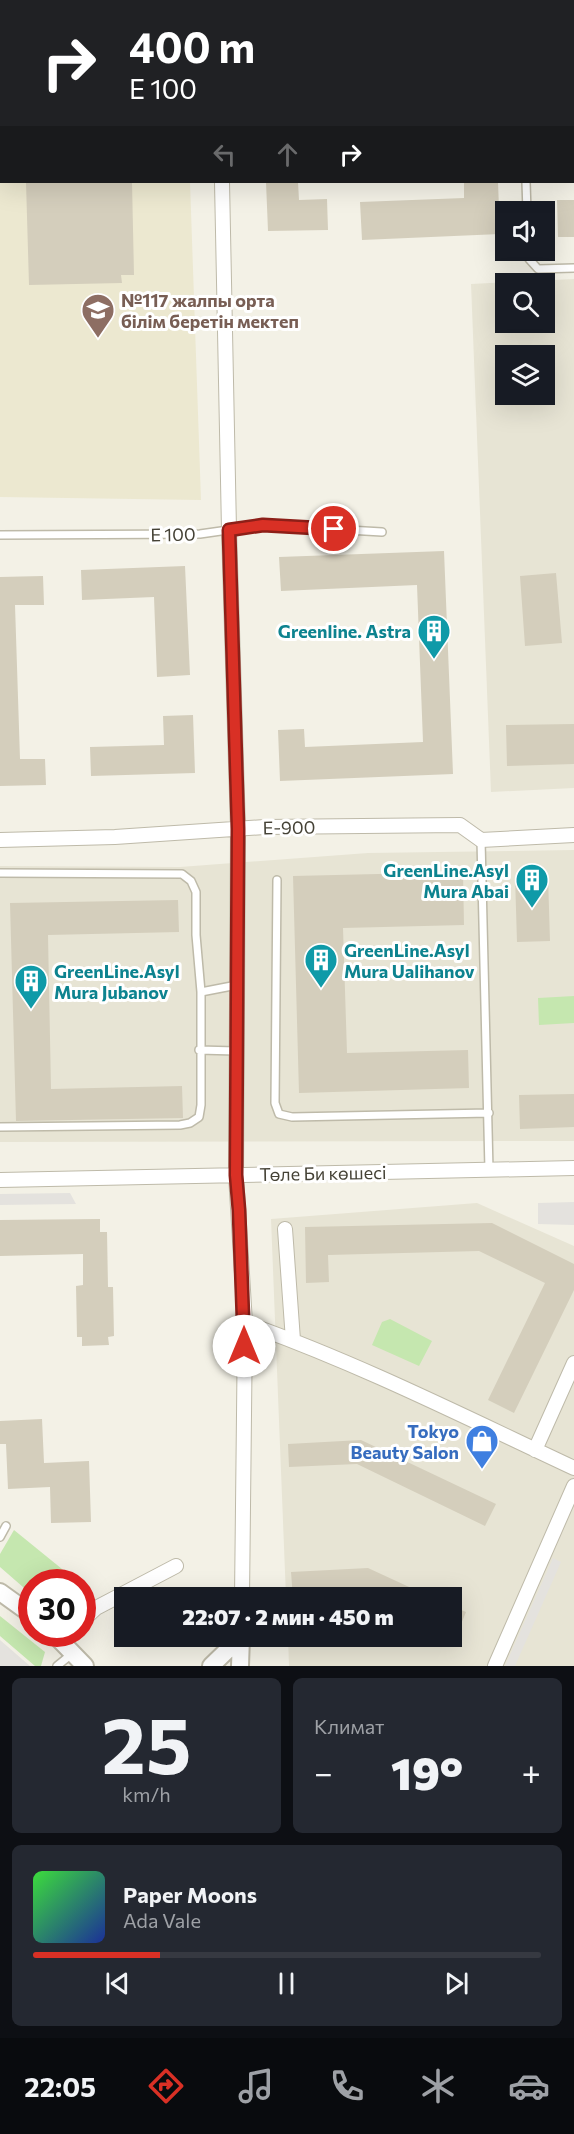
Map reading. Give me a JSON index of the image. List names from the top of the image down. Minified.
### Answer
{"streets":{"street":["E-900","Төле Би көшесі"],"lane":["E 100"]},"places":{"school or university":["№117 жалпы орта білім беретін мектеп"],"building":["Greenline. Astra","GreenLine.Asyl Mura Abai","GreenLine.Asyl Mura Ualihanov","GreenLine.Asyl Mura Jubanov"],"shop":["Tokyo Beauty Salon"]},"page":{"turn":["400 m","E 100"],"limit":"30","trip":"22:07 · 2 мин · 450 m","tile":[["25","km/h"],"Климат"],"heat":["−","19°","+"],"song":["Paper Moons","Ada Vale"],"tabs":"22:05"}}
